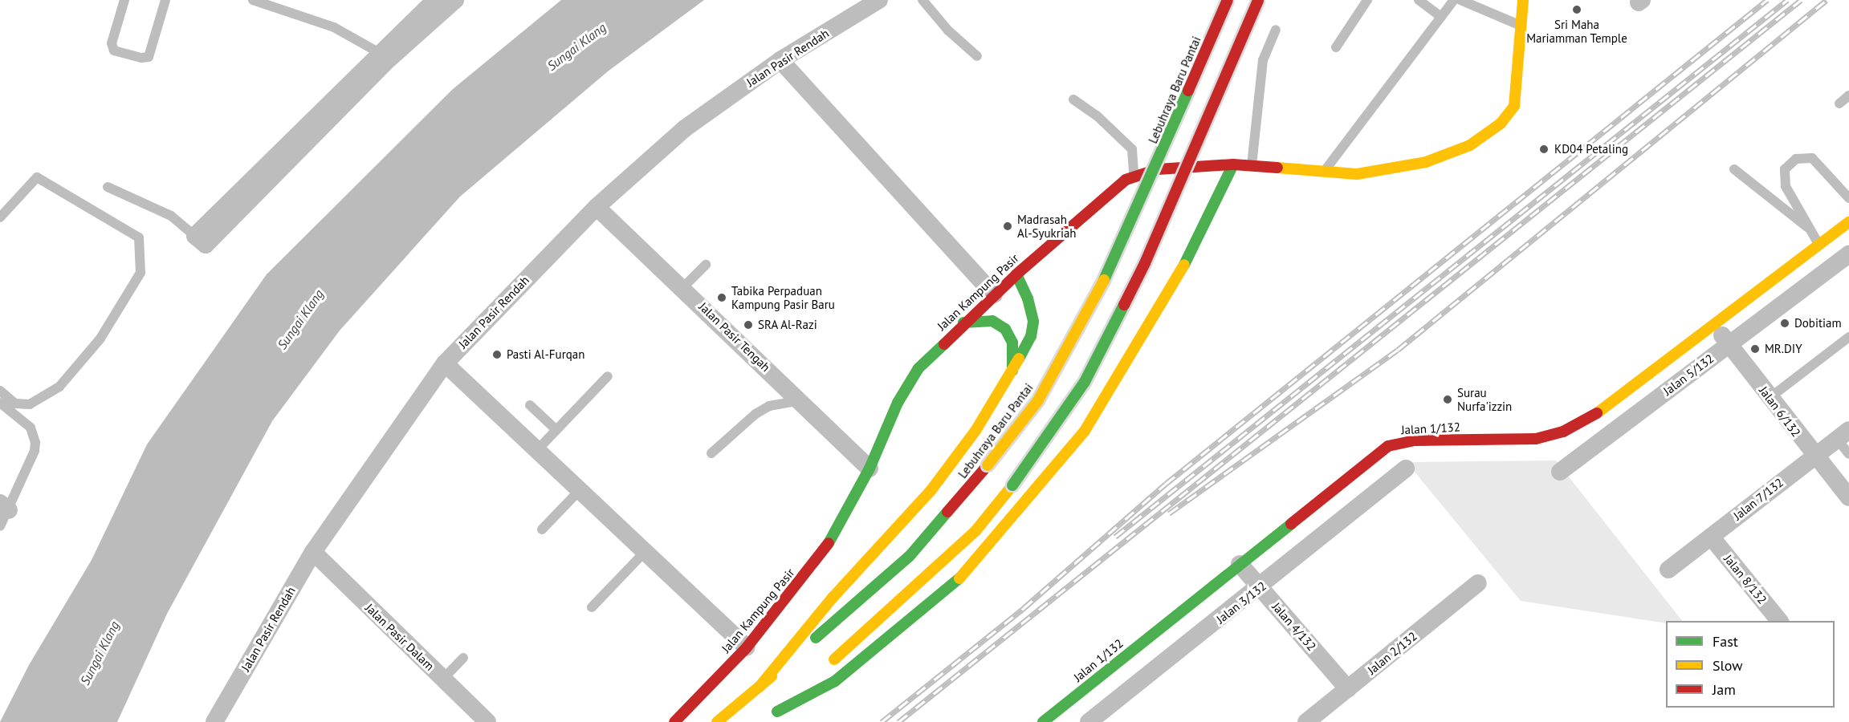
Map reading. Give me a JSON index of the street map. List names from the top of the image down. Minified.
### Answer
{"streets":{"main road":["Lebuhraya Baru Pantai","Jalan Kampung Pasir","Jalan 1/132"],"street":["Jalan Pasir Rendah","Jalan Pasir Tengah","Jalan 5/132","Jalan 6/132","Jalan 7/132","Jalan 8/132","Jalan 3/132","Jalan 4/132","Jalan Pasir Dalam","Jalan 2/132"]},"crossings":[["Jalan Pasir Rendah","Jalan Pasir Tengah"],["Jalan Pasir Rendah","Jalan Pasir Dalam"],["Jalan Kampung Pasir","Jalan Pasir Tengah"],["Jalan 5/132","Jalan 6/132"],["Jalan 6/132","Jalan 1/132"],["Jalan 6/132","Jalan 7/132"],["Jalan 1/132","Jalan 4/132"],["Jalan 7/132","Jalan 8/132"],["Jalan 3/132","Jalan 4/132"],["Jalan 4/132","Jalan 2/132"]],"water":["Sungai Klang"],"places":["Sri Maha Mariamman Temple","KD04 Petaling","Madrasah Al-Syukriah","Tabika Perpaduan Kampung Pasir Baru","Dobitiam","SRA Al-Razi","MR.DIY","Pasti Al-Furqan","Surau Nurfa'izzin"],"legend":["Fast","Slow","Jam"]}
